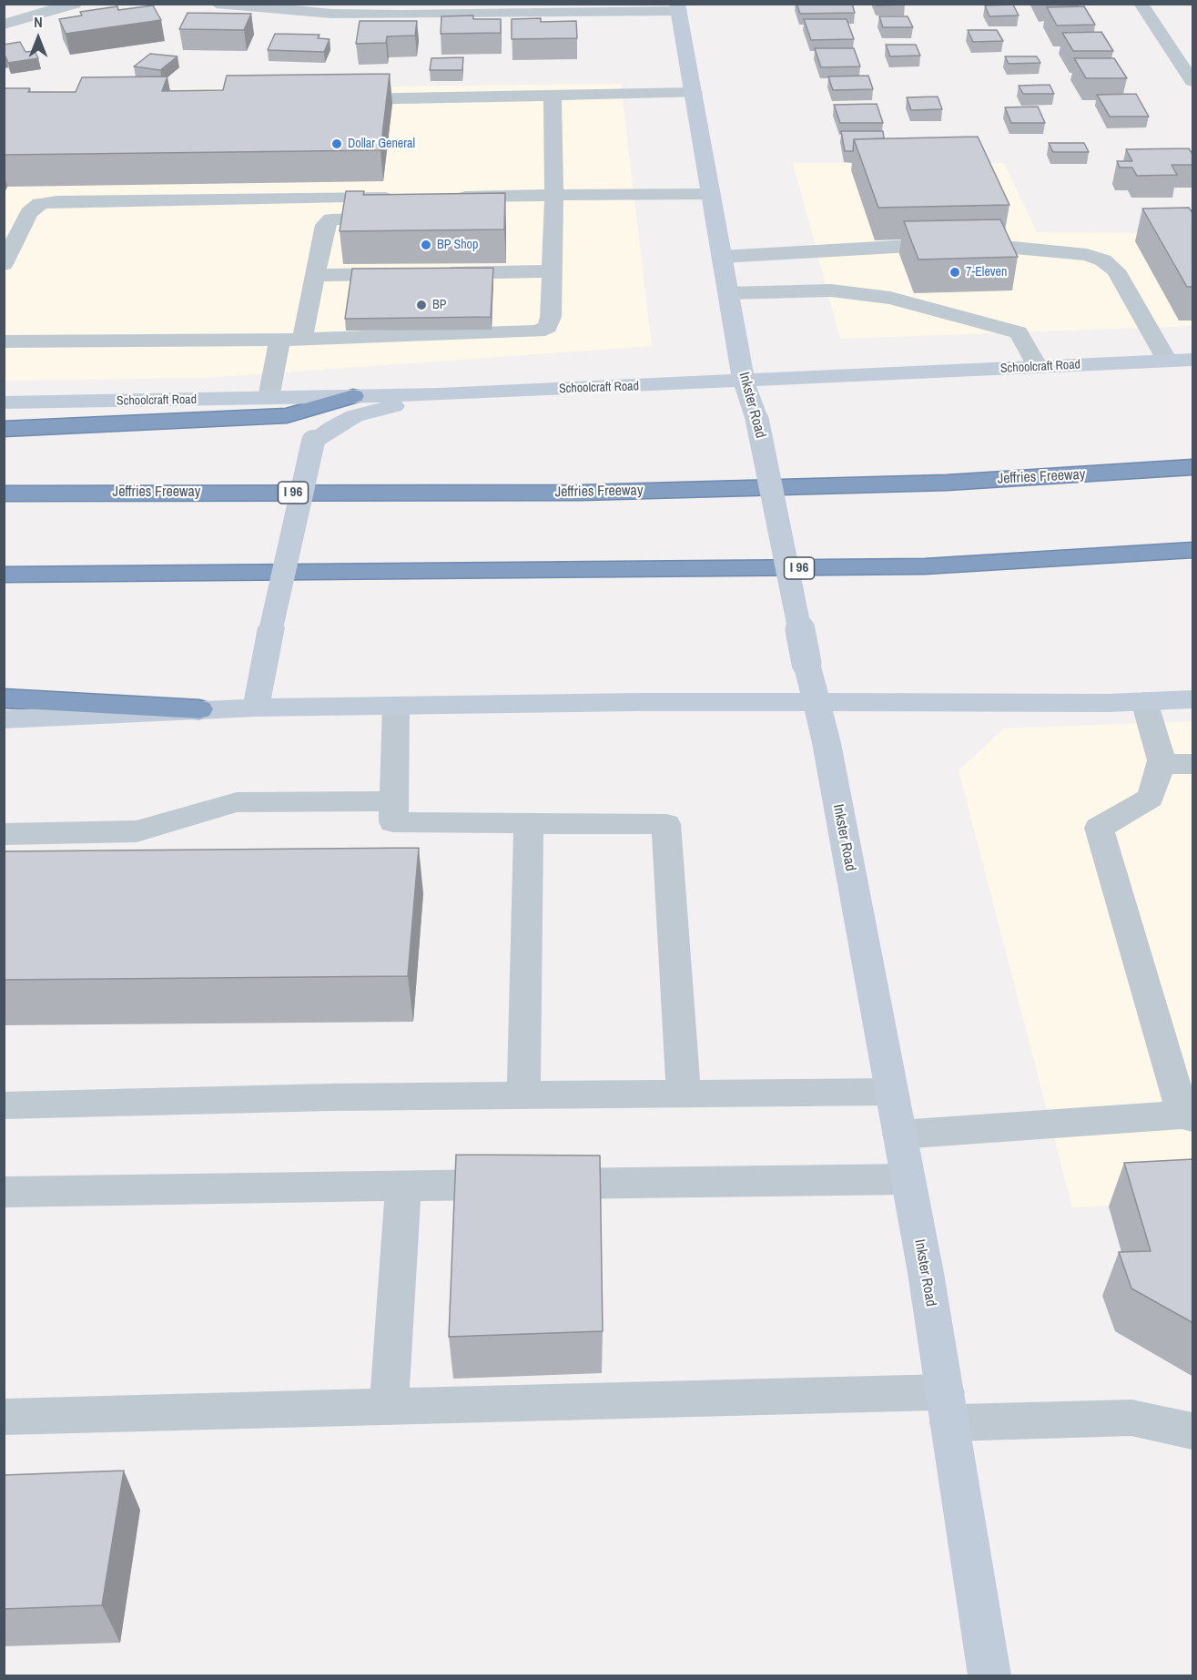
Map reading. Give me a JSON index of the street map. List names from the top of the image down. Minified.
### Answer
{"streets":{"highway":["Jeffries Freeway","I 96"],"main road":["Schoolcraft Road","Inkster Road"]},"crossings":[["Schoolcraft Road","Inkster Road"]],"places":["Dollar General","BP Shop","7-Eleven","BP"],"north":"top"}
